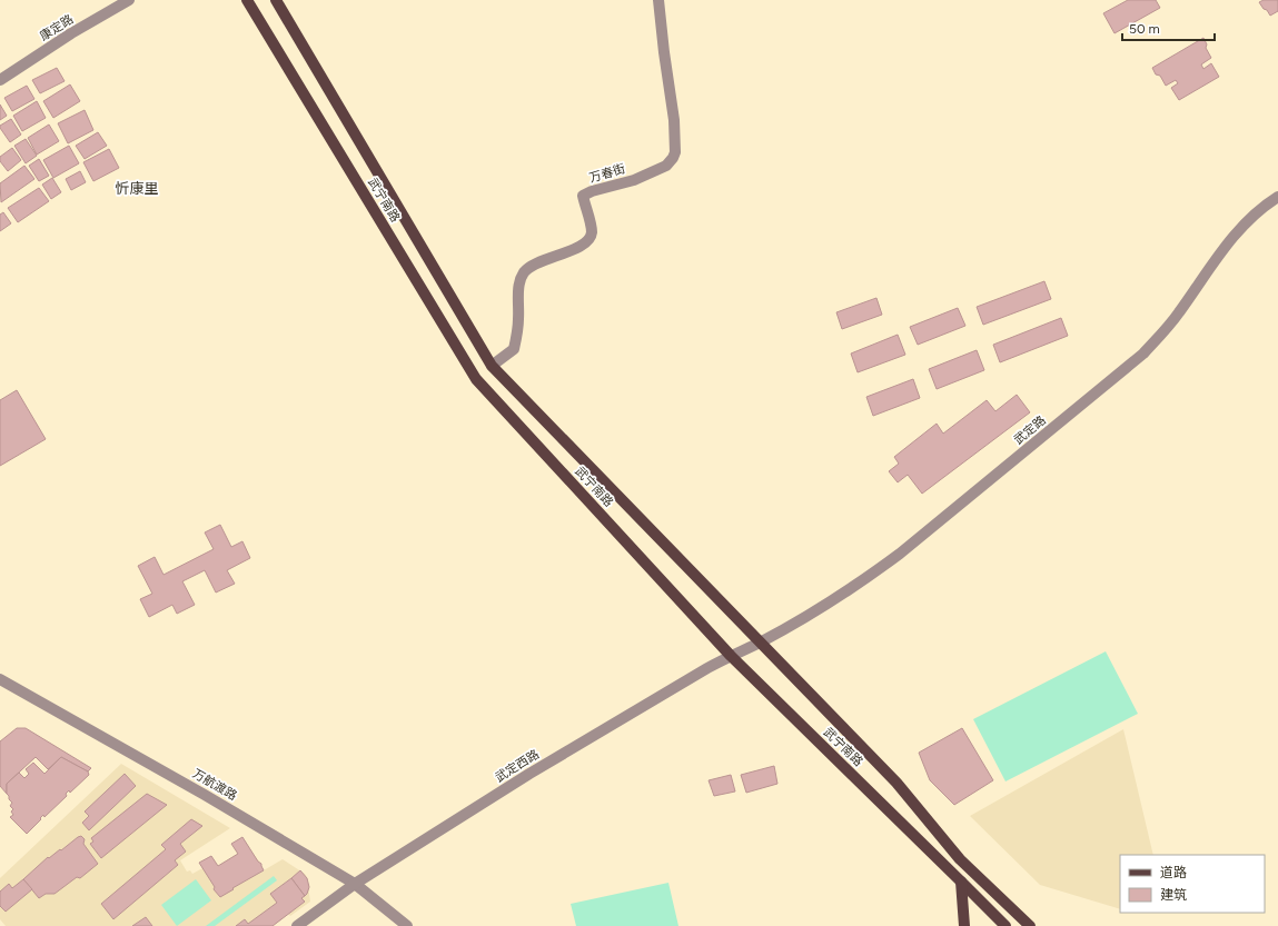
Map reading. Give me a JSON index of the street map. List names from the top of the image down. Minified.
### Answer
{"streets":{"main road":["武宁南路"],"street":["康定路","万春街","武定路","武定西路","万航渡路"]},"crossings":[["万春街","武宁南路"],["武宁南路","武定路"],["武宁南路","武定西路"],["武定路","武定西路"],["武定西路","万航渡路"]],"districts":["忻康里"],"legend":["道路","建筑"],"scale_bar":"50 m"}
